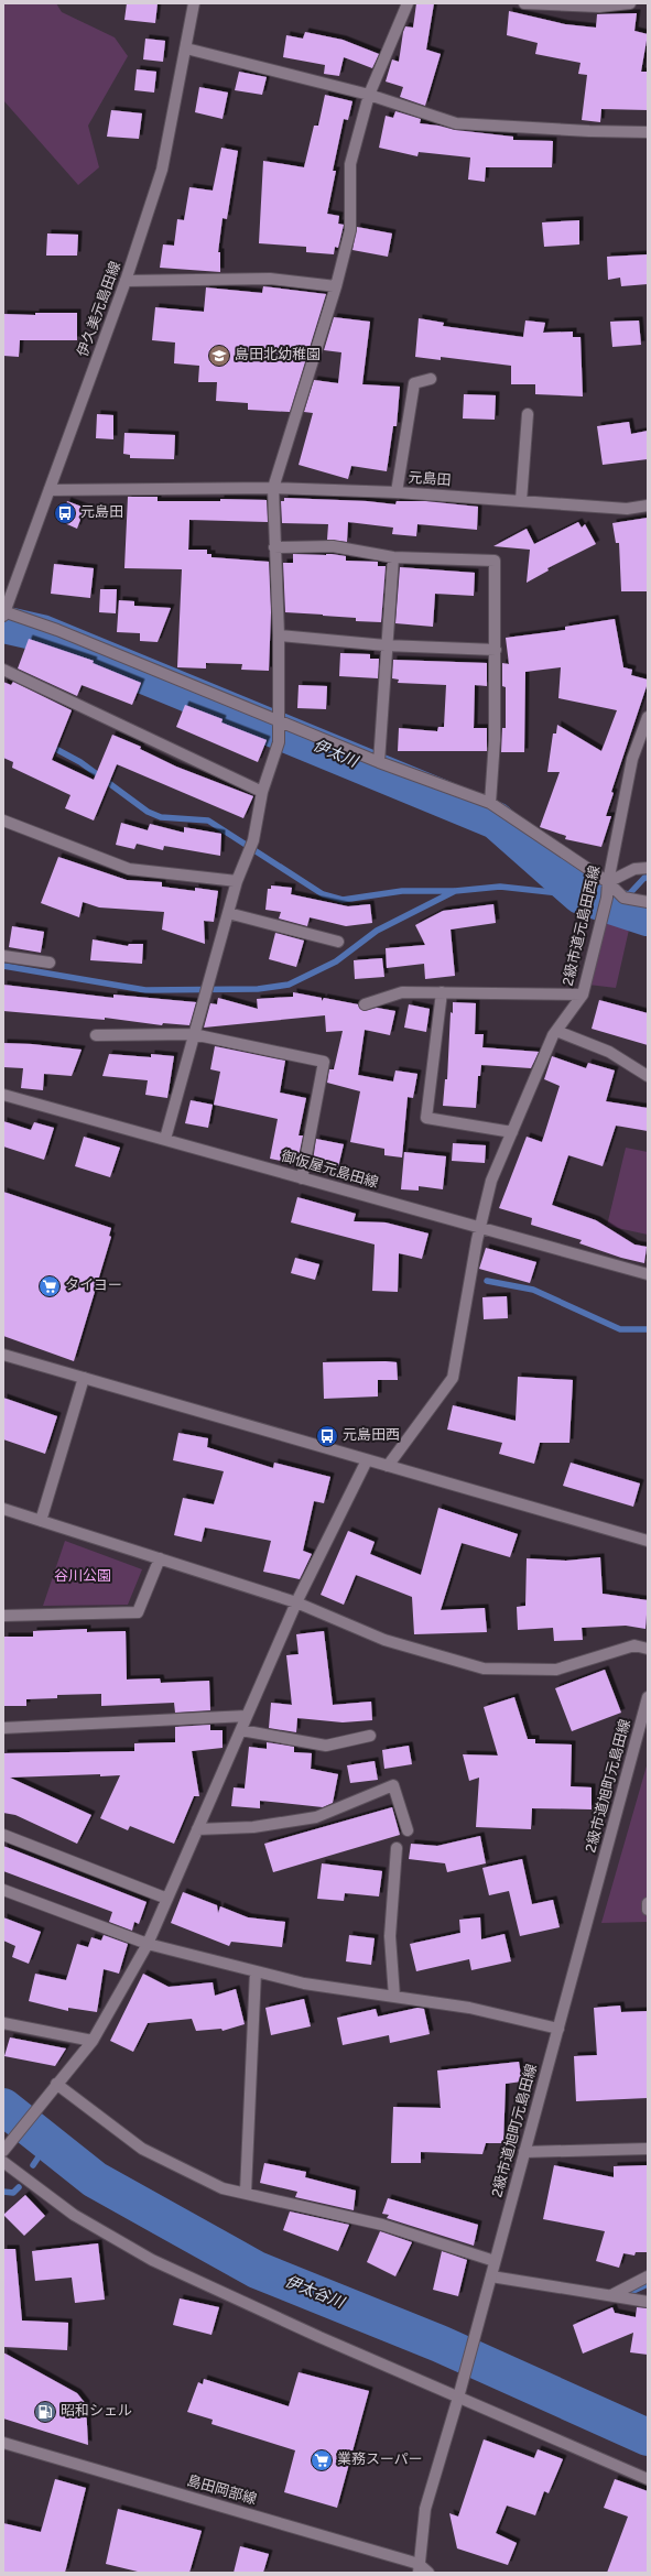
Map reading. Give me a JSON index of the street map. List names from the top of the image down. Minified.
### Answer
{"streets":{"street":["伊久美元島田線","元島田","2級市道元島田西線","御仮屋元島田線","2級市道旭町元島田線","島田岡部線"]},"crossings":[["伊久美元島田線","元島田"],["2級市道元島田西線","御仮屋元島田線"],["2級市道旭町元島田線","島田岡部線"]],"water":["伊太川","伊太谷川"],"parks":["谷川公園"],"places":{"school or university":["島田北幼稚園"],"bus stop":["元島田","元島田西"],"supermarket":["タイヨー","業務スーパー"],"fuel station":["昭和シェル"]}}
